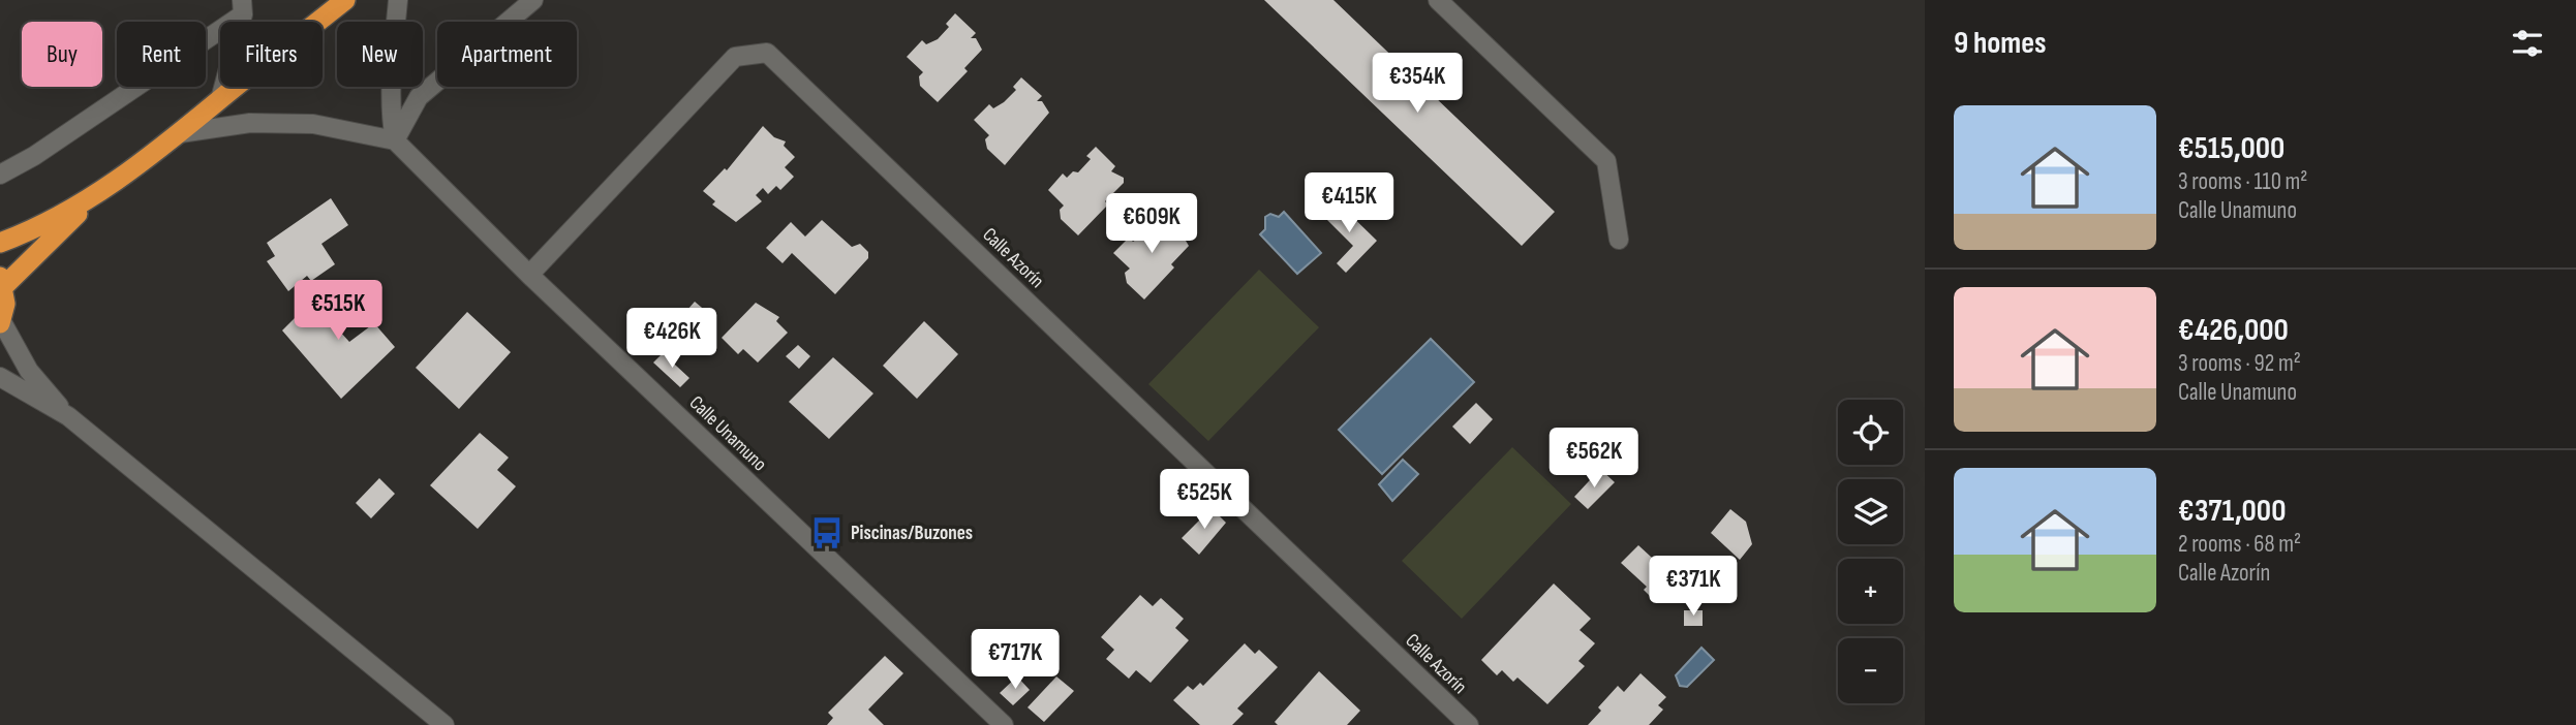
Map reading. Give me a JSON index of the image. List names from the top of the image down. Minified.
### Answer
{"streets":{"street":["Calle Azorín","Calle Unamuno"]},"crossings":[["Calle Azorín","Calle Unamuno"]],"places":{"bus stop":["Piscinas/Buzones"]},"page":{"heading":"9 homes","chip":["Buy","Rent","Filters","New","Apartment"],"price":["€354K","€415K","€609K","€515K","€426K","€562K","€525K","€371K","€717K"],"list":[{"name":"€515,000","note":"3 rooms · 110 m² · Calle Unamuno"},{"name":"€426,000","note":"3 rooms · 92 m² · Calle Unamuno"},{"name":"€371,000","note":"2 rooms · 68 m² · Calle Azorín"}],"map_buttons":["+","−"]}}
